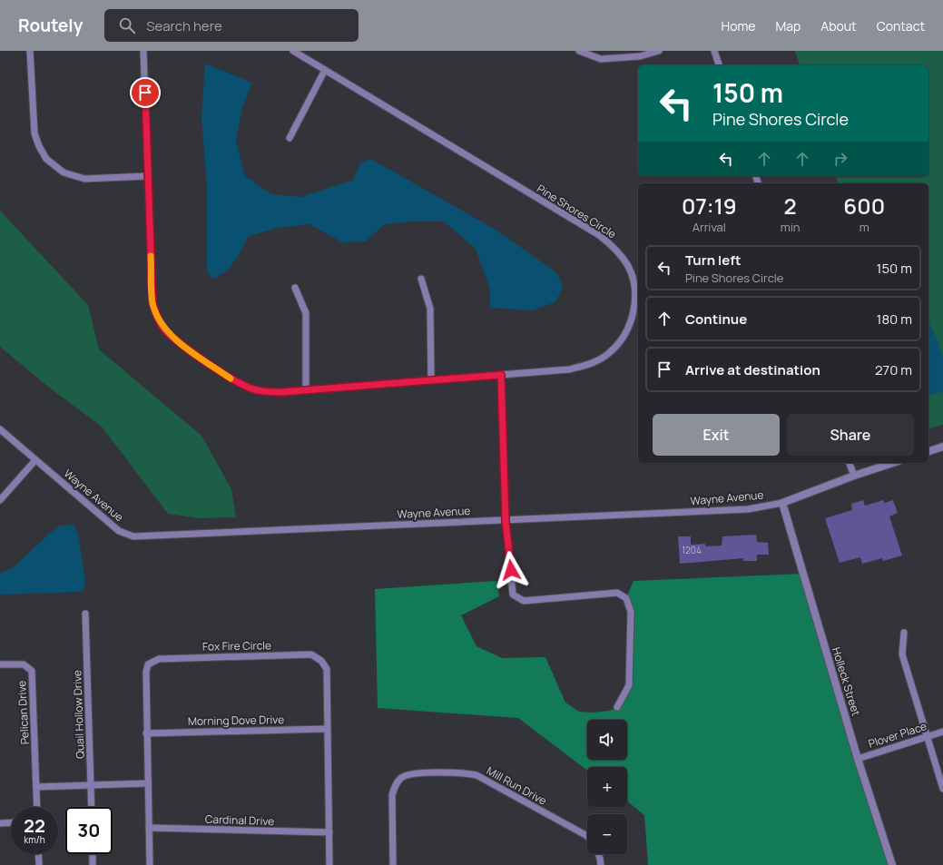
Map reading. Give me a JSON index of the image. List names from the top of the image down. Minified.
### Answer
{"streets":{"street":["Pine Shores Circle","Wayne Avenue","Fox Fire Circle","Holleck Street","Pelican Drive","Quail Hollow Drive","Morning Dove Drive","Plover Place","Mill Run Drive","Cardinal Drive"]},"crossings":[["Wayne Avenue","Holleck Street"],["Fox Fire Circle","Morning Dove Drive"],["Fox Fire Circle","Cardinal Drive"],["Holleck Street","Plover Place"]],"house_numbers":["1204"],"page":{"header":"Routely","search":"Search here","nav":["Home","Map","About","Contact"],"turn":["150 m","Pine Shores Circle"],"eta":["07:19","Arrival","2","min","600","m"],"list":[{"name":"Turn left","note":"Pine Shores Circle","value":"150 m"},{"name":"Continue","value":"180 m"},{"name":"Arrive at destination","value":"270 m"}],"buttons":["Exit","Share"],"map_buttons":["+","−"],"speed":"22 km/h","limit":"30"}}
